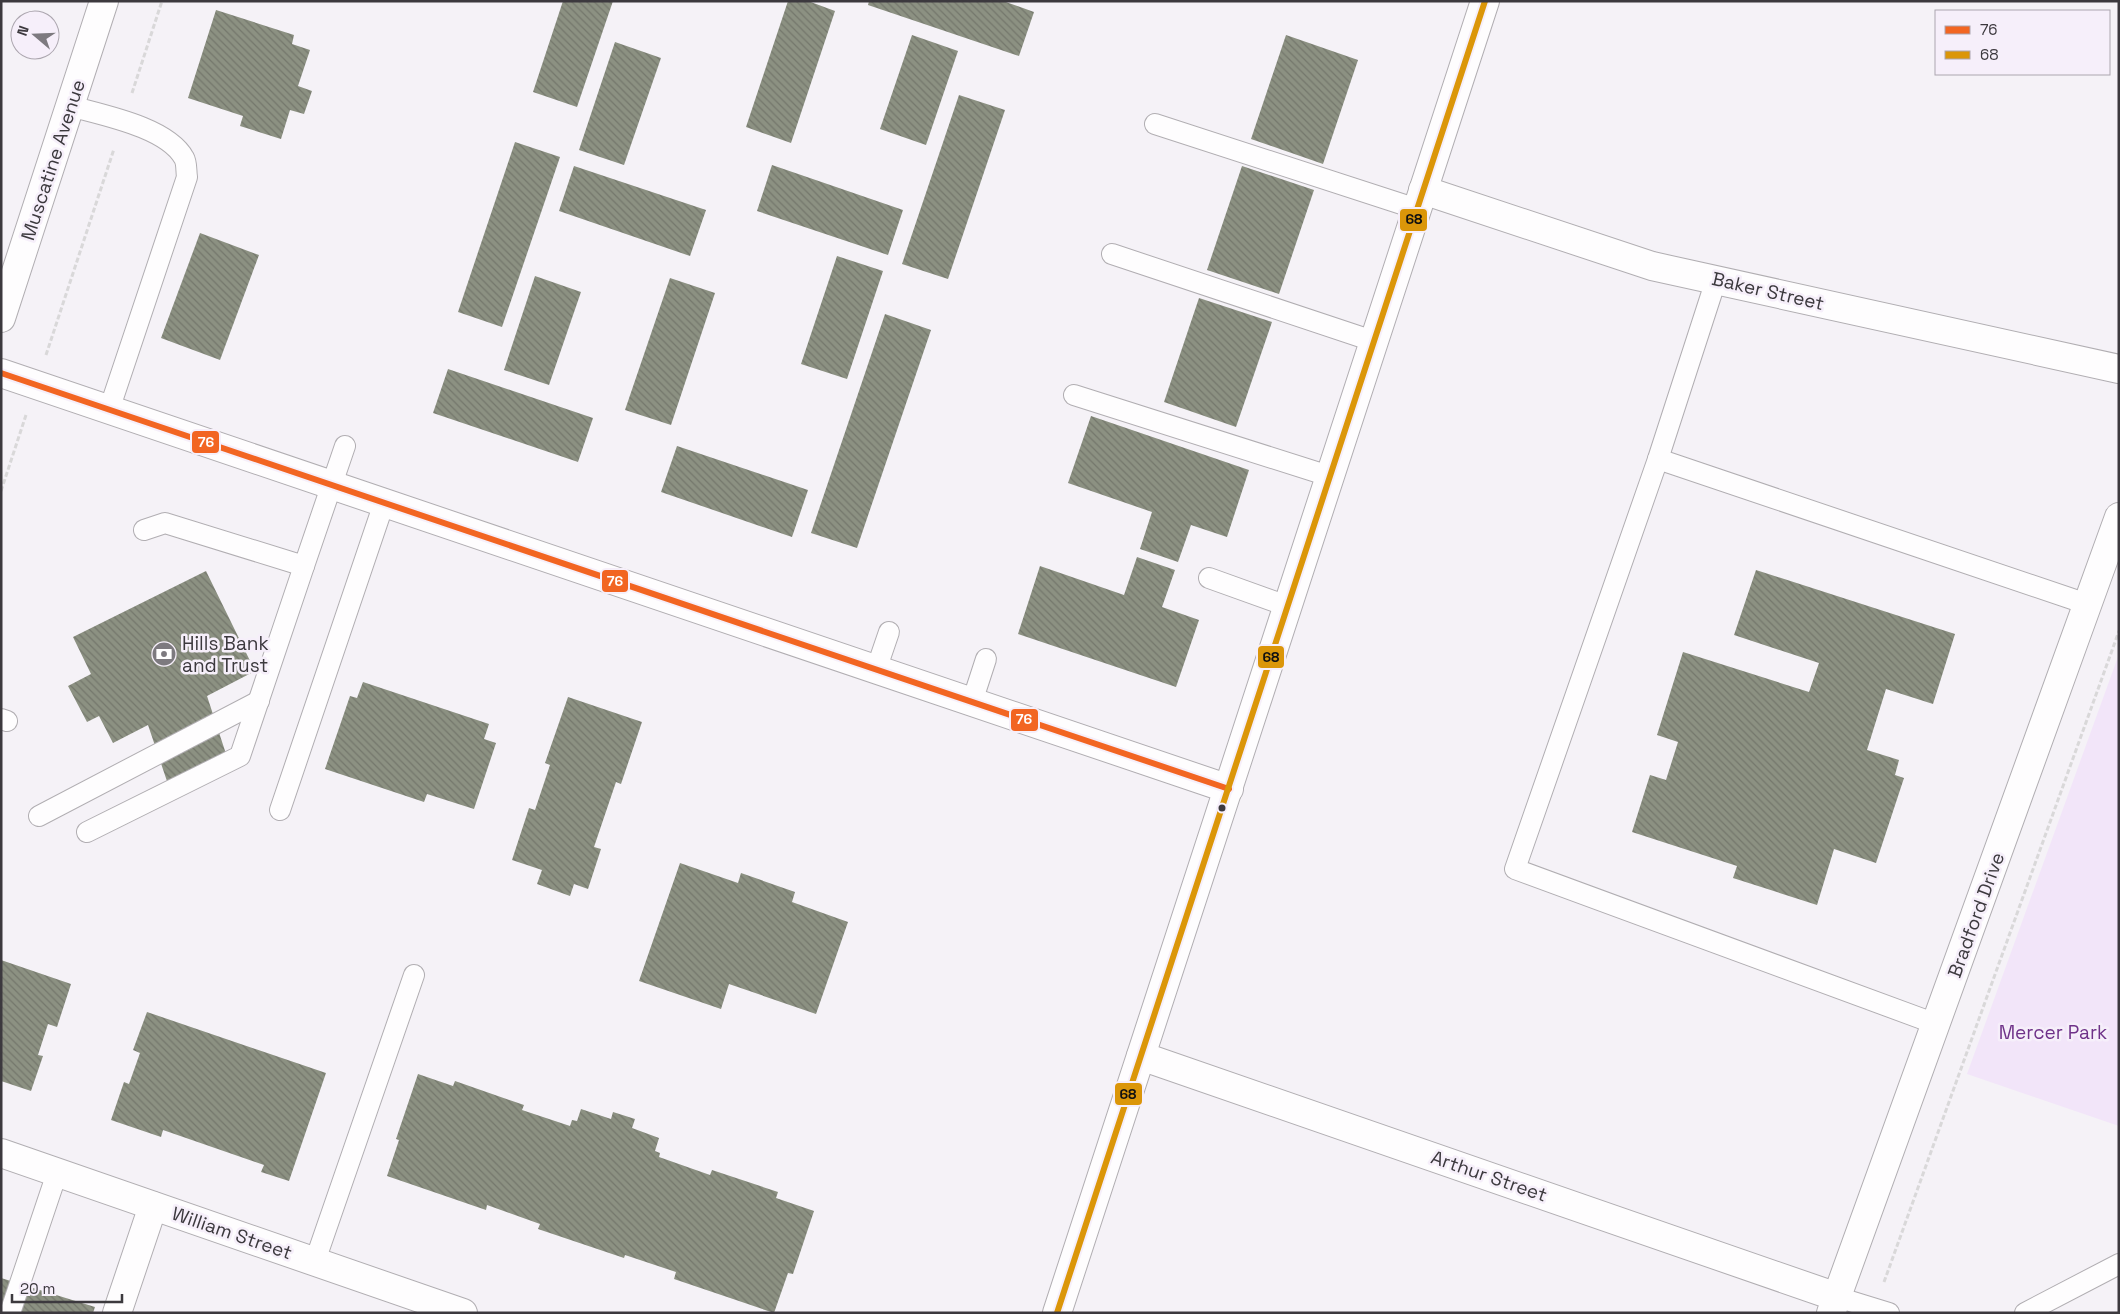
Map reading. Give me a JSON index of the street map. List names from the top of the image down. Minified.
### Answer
{"streets":{"street":["Muscatine Avenue","Baker Street","Bradford Drive","Arthur Street","William Street"]},"crossings":[["Bradford Drive","Arthur Street"]],"parks":["Mercer Park"],"places":{"bank":["Hills Bank and Trust"]},"lines":["transit line 68","transit line 76"],"legend":["76","68"],"scale_bar":"20 m","north":"left"}
